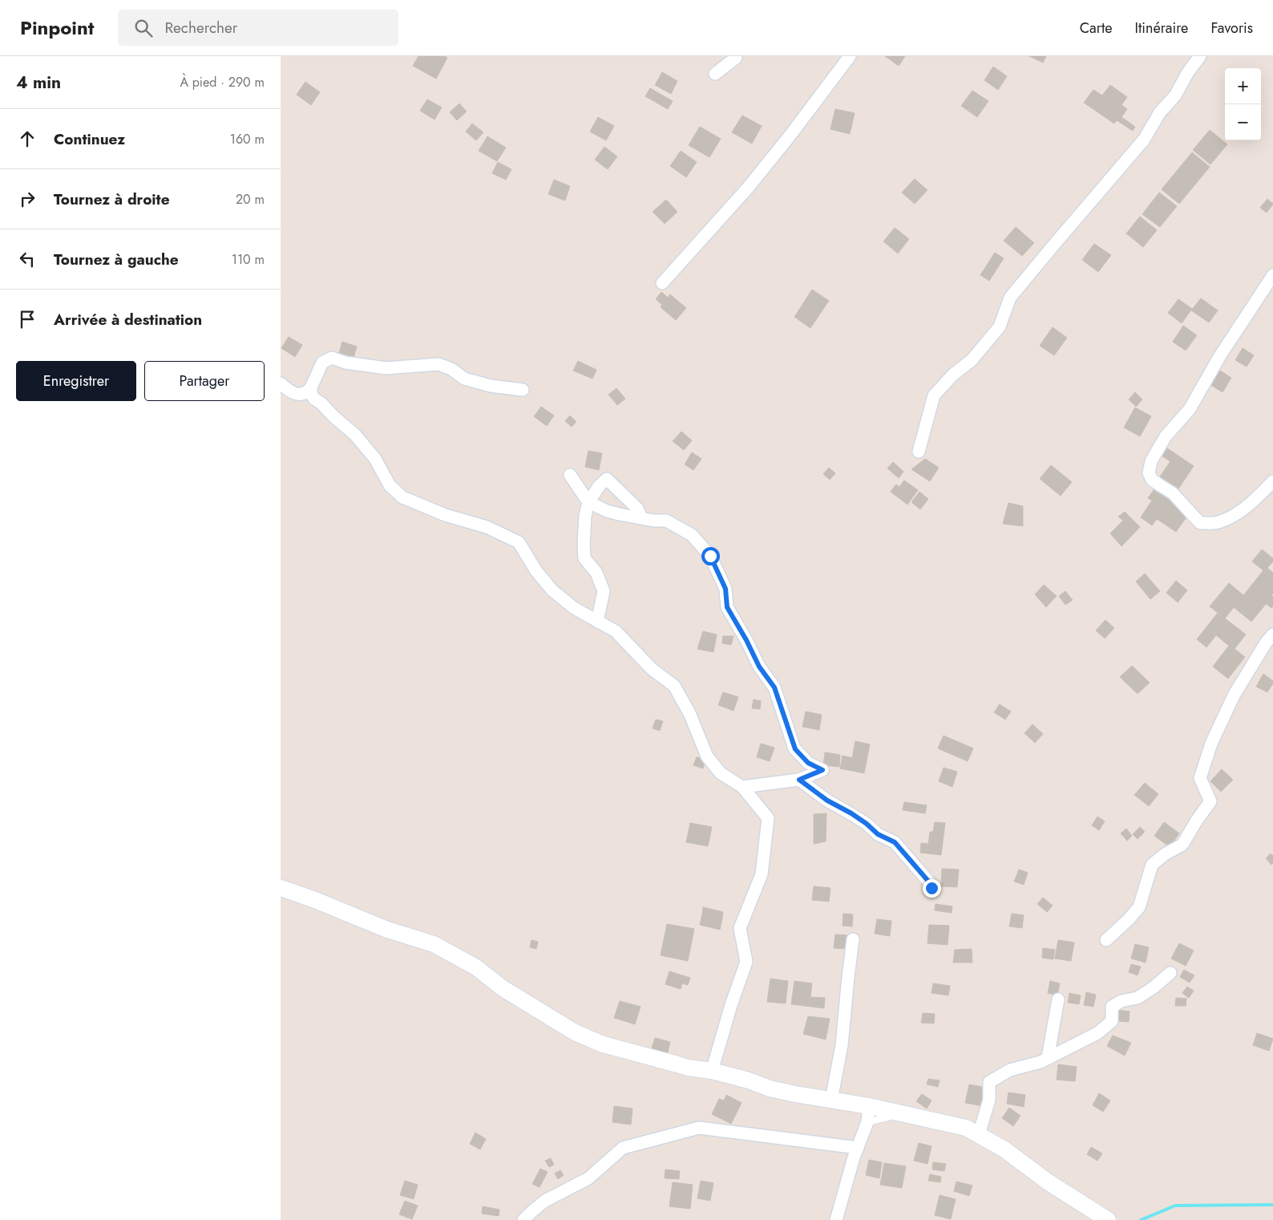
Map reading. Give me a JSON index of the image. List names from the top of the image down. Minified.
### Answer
{"page":{"header":"Pinpoint","search":"Rechercher","nav":["Carte","Itinéraire","Favoris"],"heading":["4 min","À pied · 290 m"],"map_buttons":["+","−"],"list":[["Continuez","160 m"],["Tournez à droite","20 m"],["Tournez à gauche","110 m"],"Arrivée à destination"],"buttons":["Enregistrer","Partager"]}}
